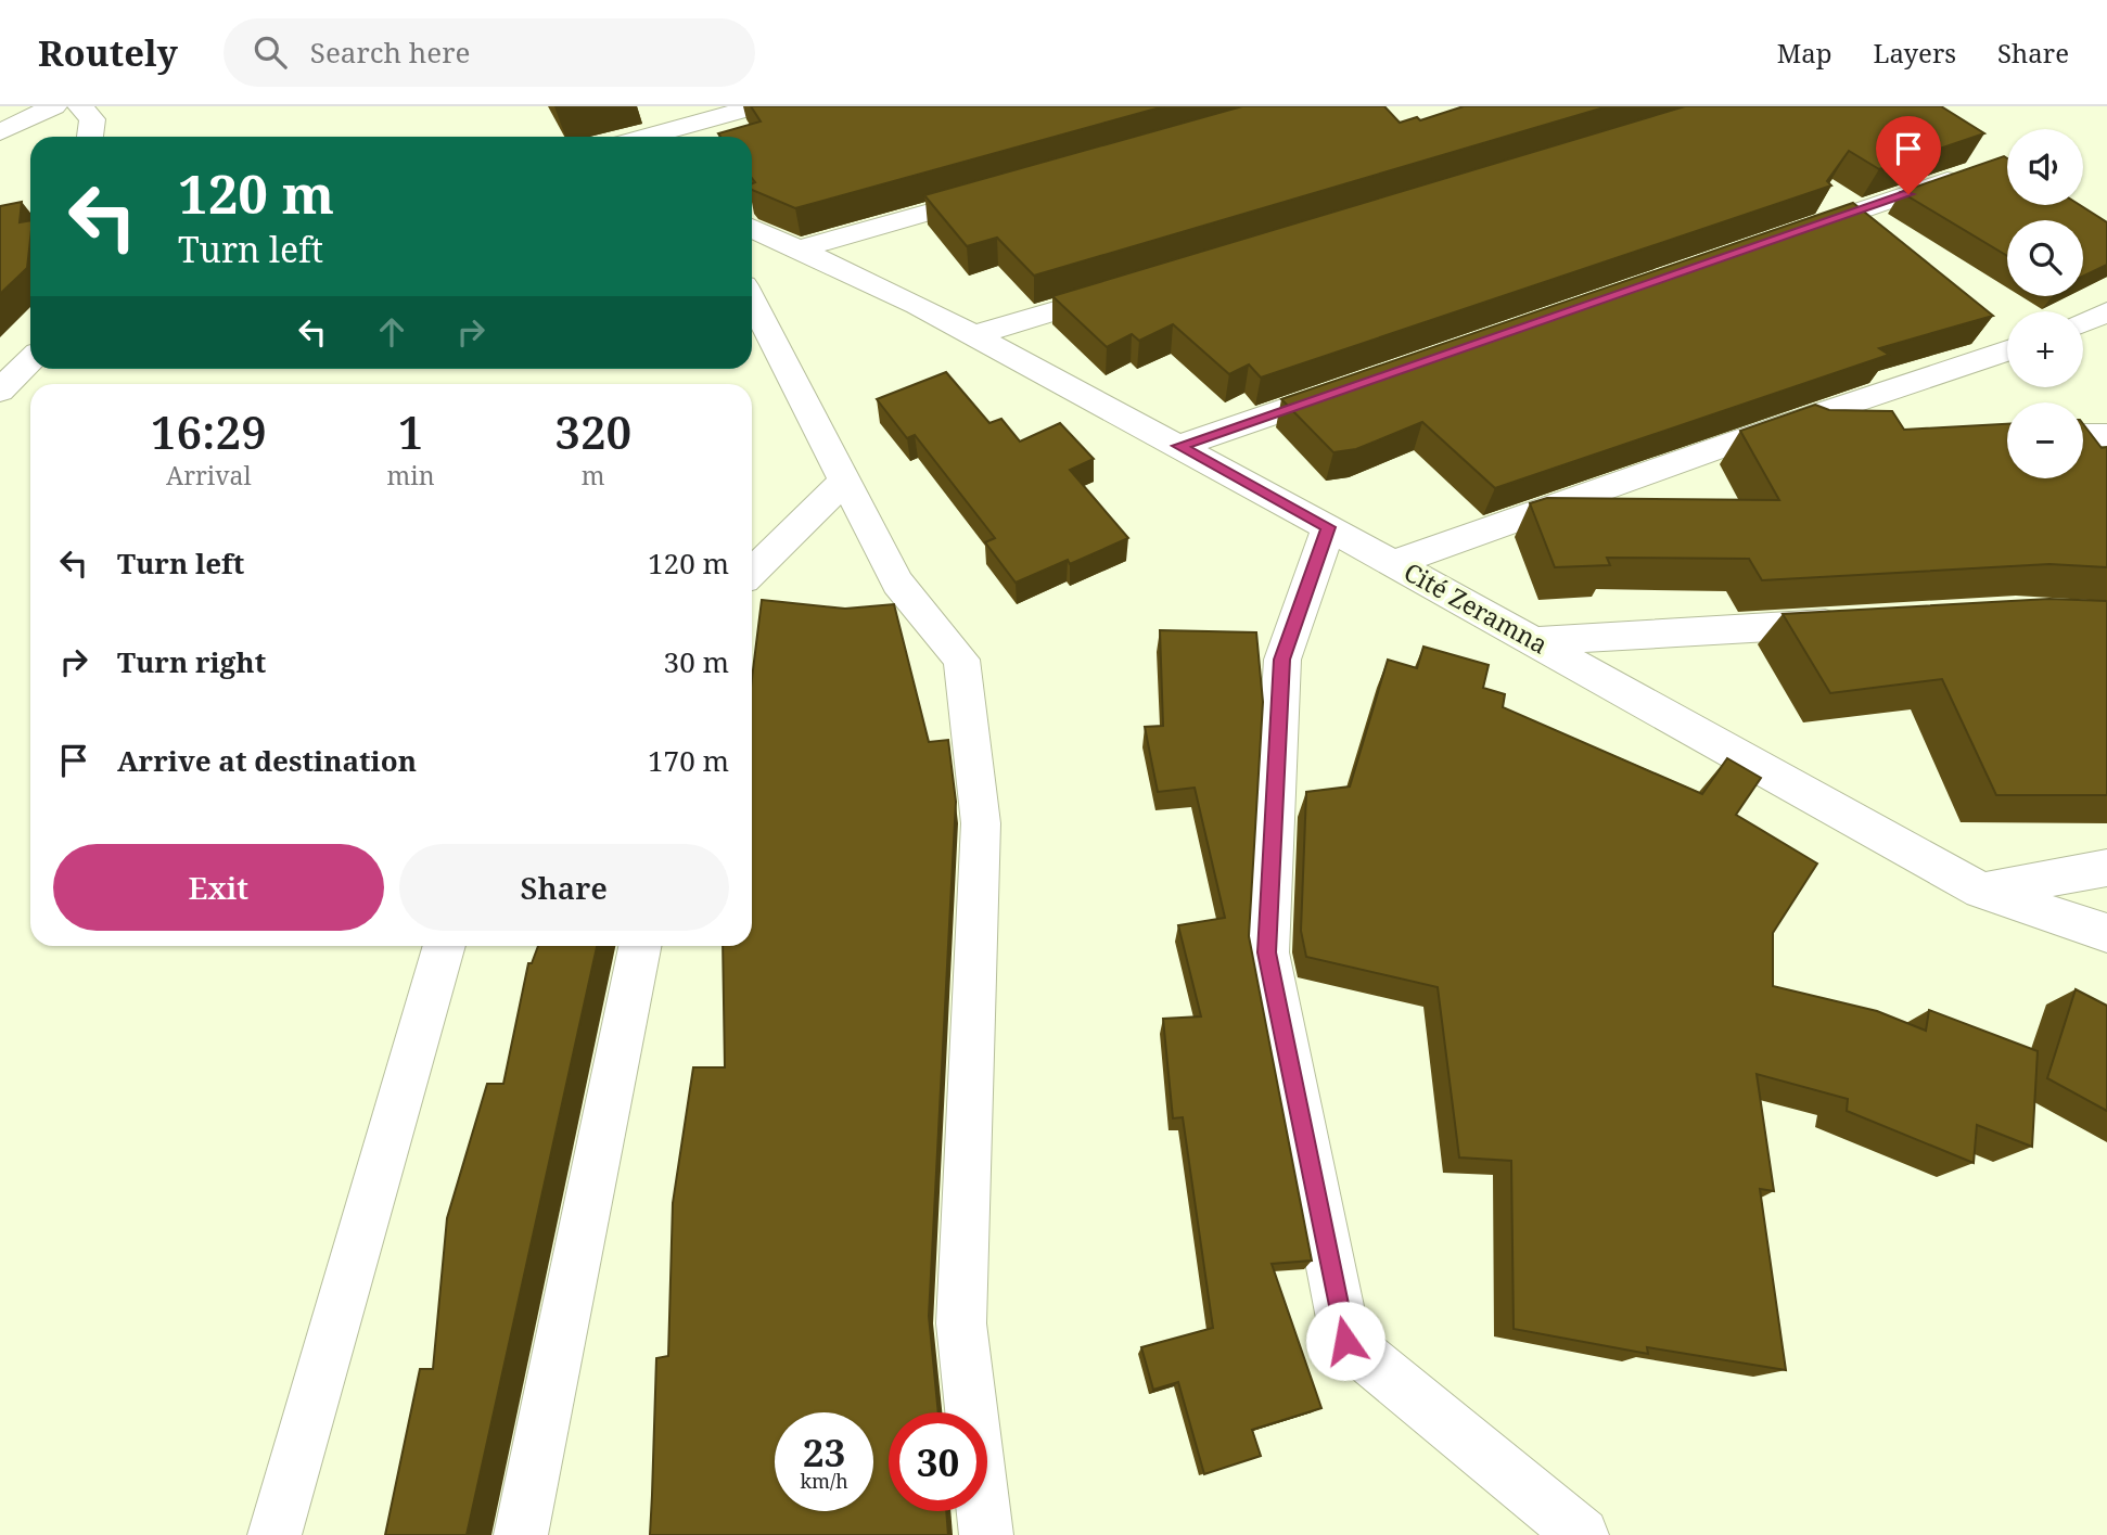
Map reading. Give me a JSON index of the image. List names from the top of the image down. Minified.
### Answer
{"streets":{"street":["Cité Zeramna"]},"page":{"header":"Routely","search":"Search here","nav":["Map","Layers","Share"],"map_buttons":["+","−"],"turn":["120 m","Turn left"],"eta":["16:29","Arrival","1","min","320","m"],"list":[{"name":"Turn left","value":"120 m"},{"name":"Turn right","value":"30 m"},{"name":"Arrive at destination","value":"170 m"}],"buttons":["Exit","Share"],"speed":"23 km/h","limit":"30"}}
